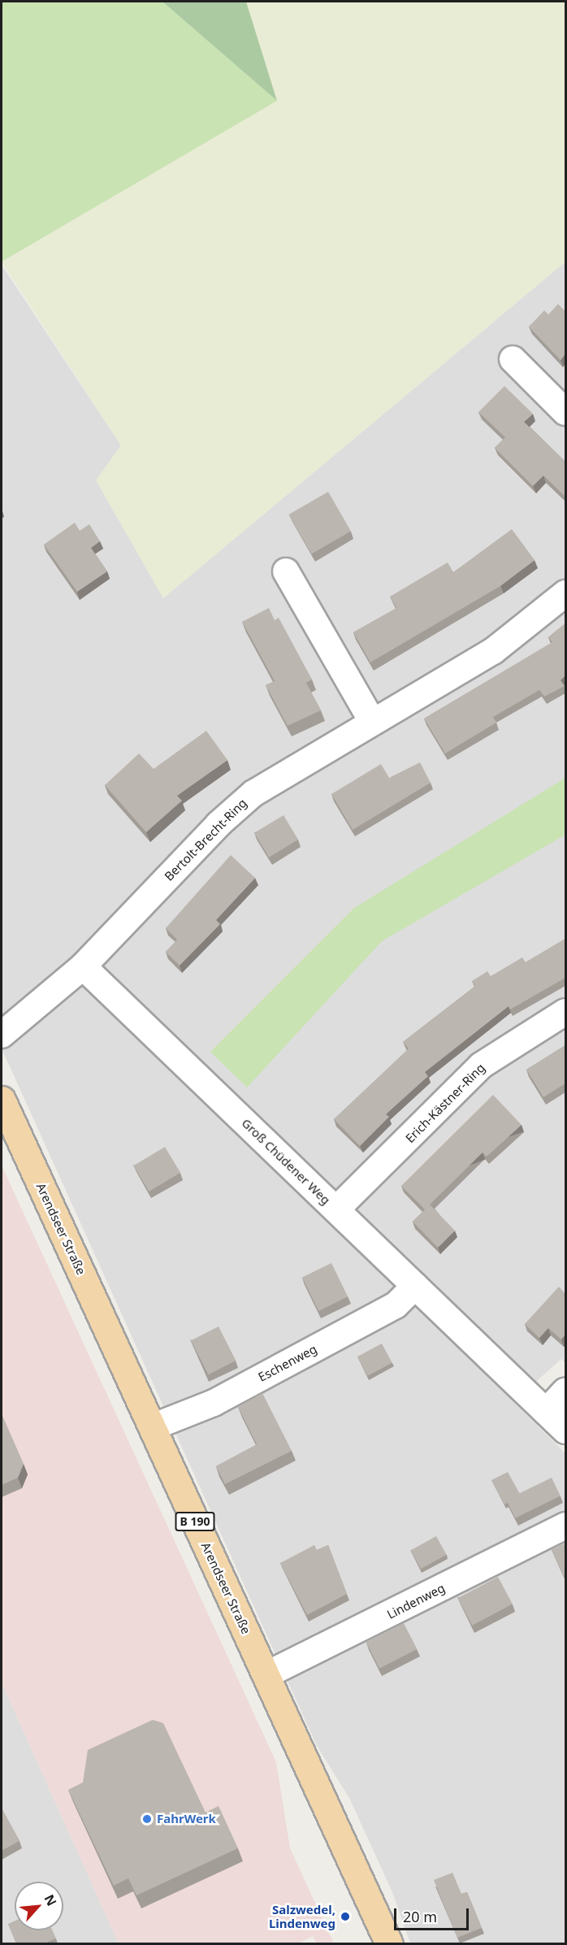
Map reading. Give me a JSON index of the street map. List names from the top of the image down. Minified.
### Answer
{"streets":{"main road":["Arendseer Straße","B 190"],"street":["Bertolt-Brecht-Ring","Erich-Kästner-Ring","Groß Chüdener Weg","Eschenweg","Lindenweg"]},"crossings":[["Bertolt-Brecht-Ring","Groß Chüdener Weg"],["Erich-Kästner-Ring","Groß Chüdener Weg"],["Groß Chüdener Weg","Eschenweg"],["Arendseer Straße","Eschenweg"],["Arendseer Straße","Lindenweg"]],"places":["FahrWerk","Salzwedel, Lindenweg"],"scale_bar":"20 m","north":"top right"}
